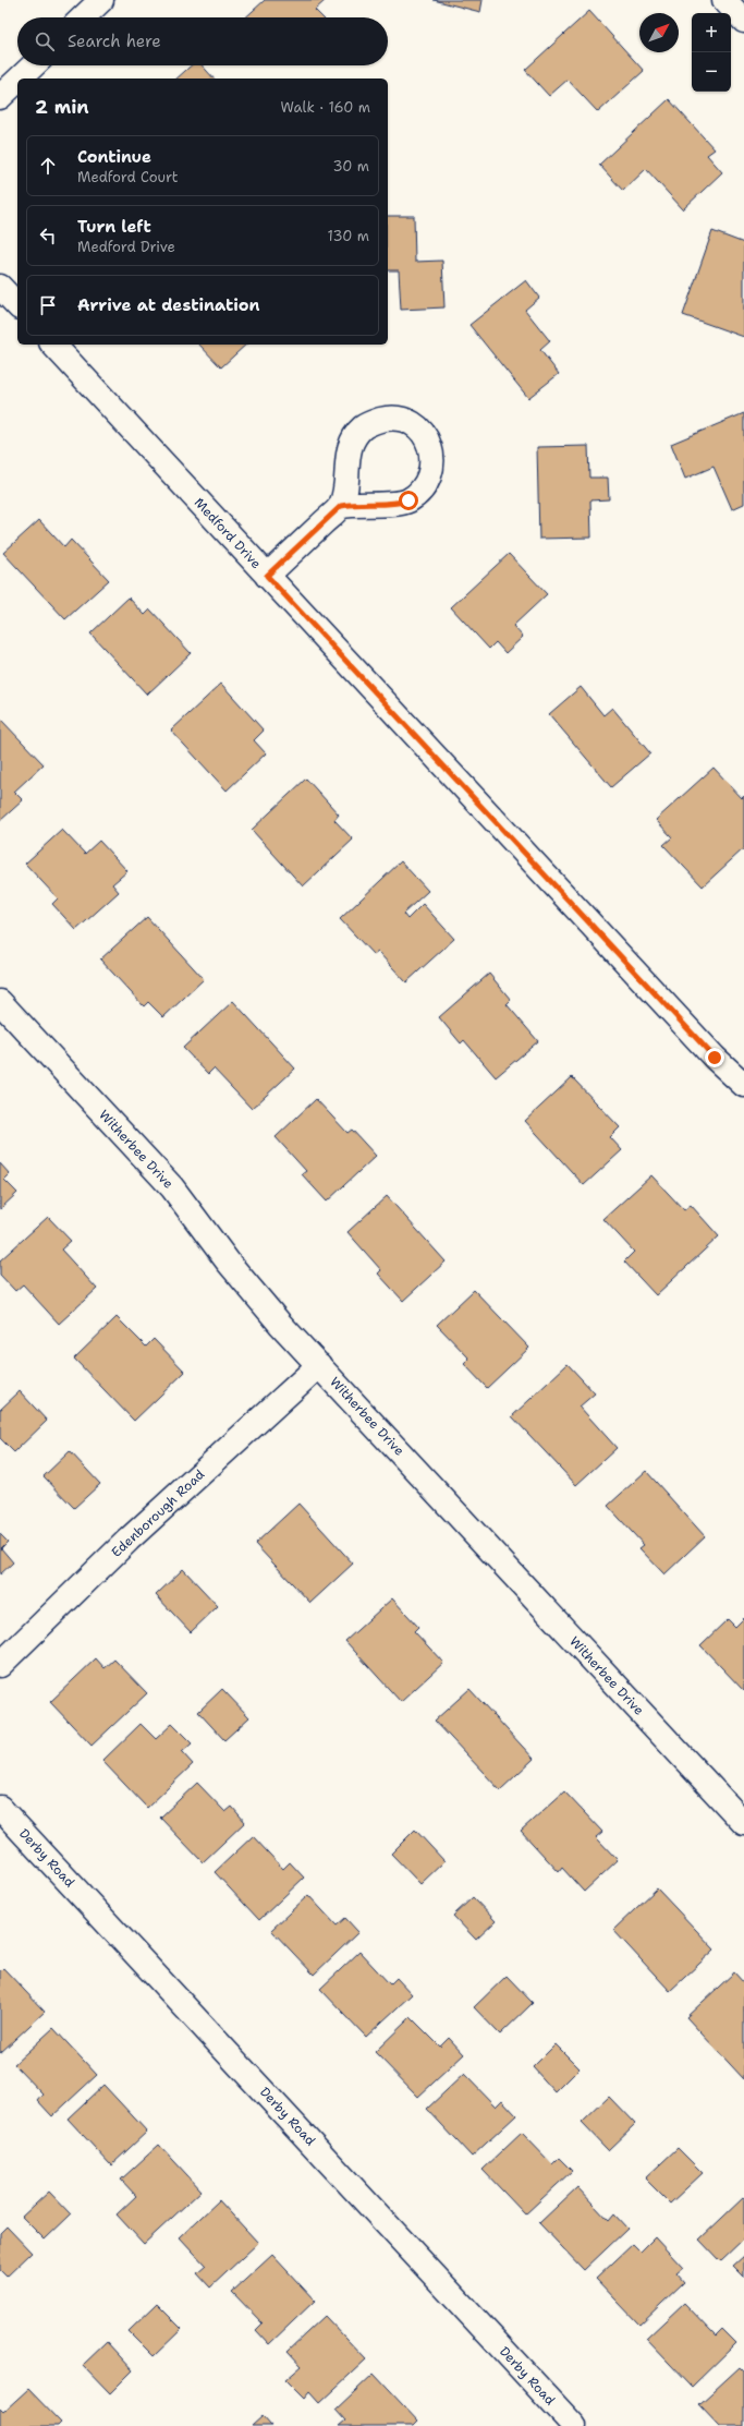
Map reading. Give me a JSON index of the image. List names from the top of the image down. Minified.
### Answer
{"streets":{"street":["Medford Drive","Witherbee Drive","Edenborough Road","Derby Road"]},"crossings":[["Witherbee Drive","Edenborough Road"]],"north":"top right","page":{"map_buttons":["+","−"],"search":"Search here","heading":["2 min","Walk · 160 m"],"list":[["Continue","Medford Court","30 m"],["Turn left","Medford Drive","130 m"],"Arrive at destination"]}}
